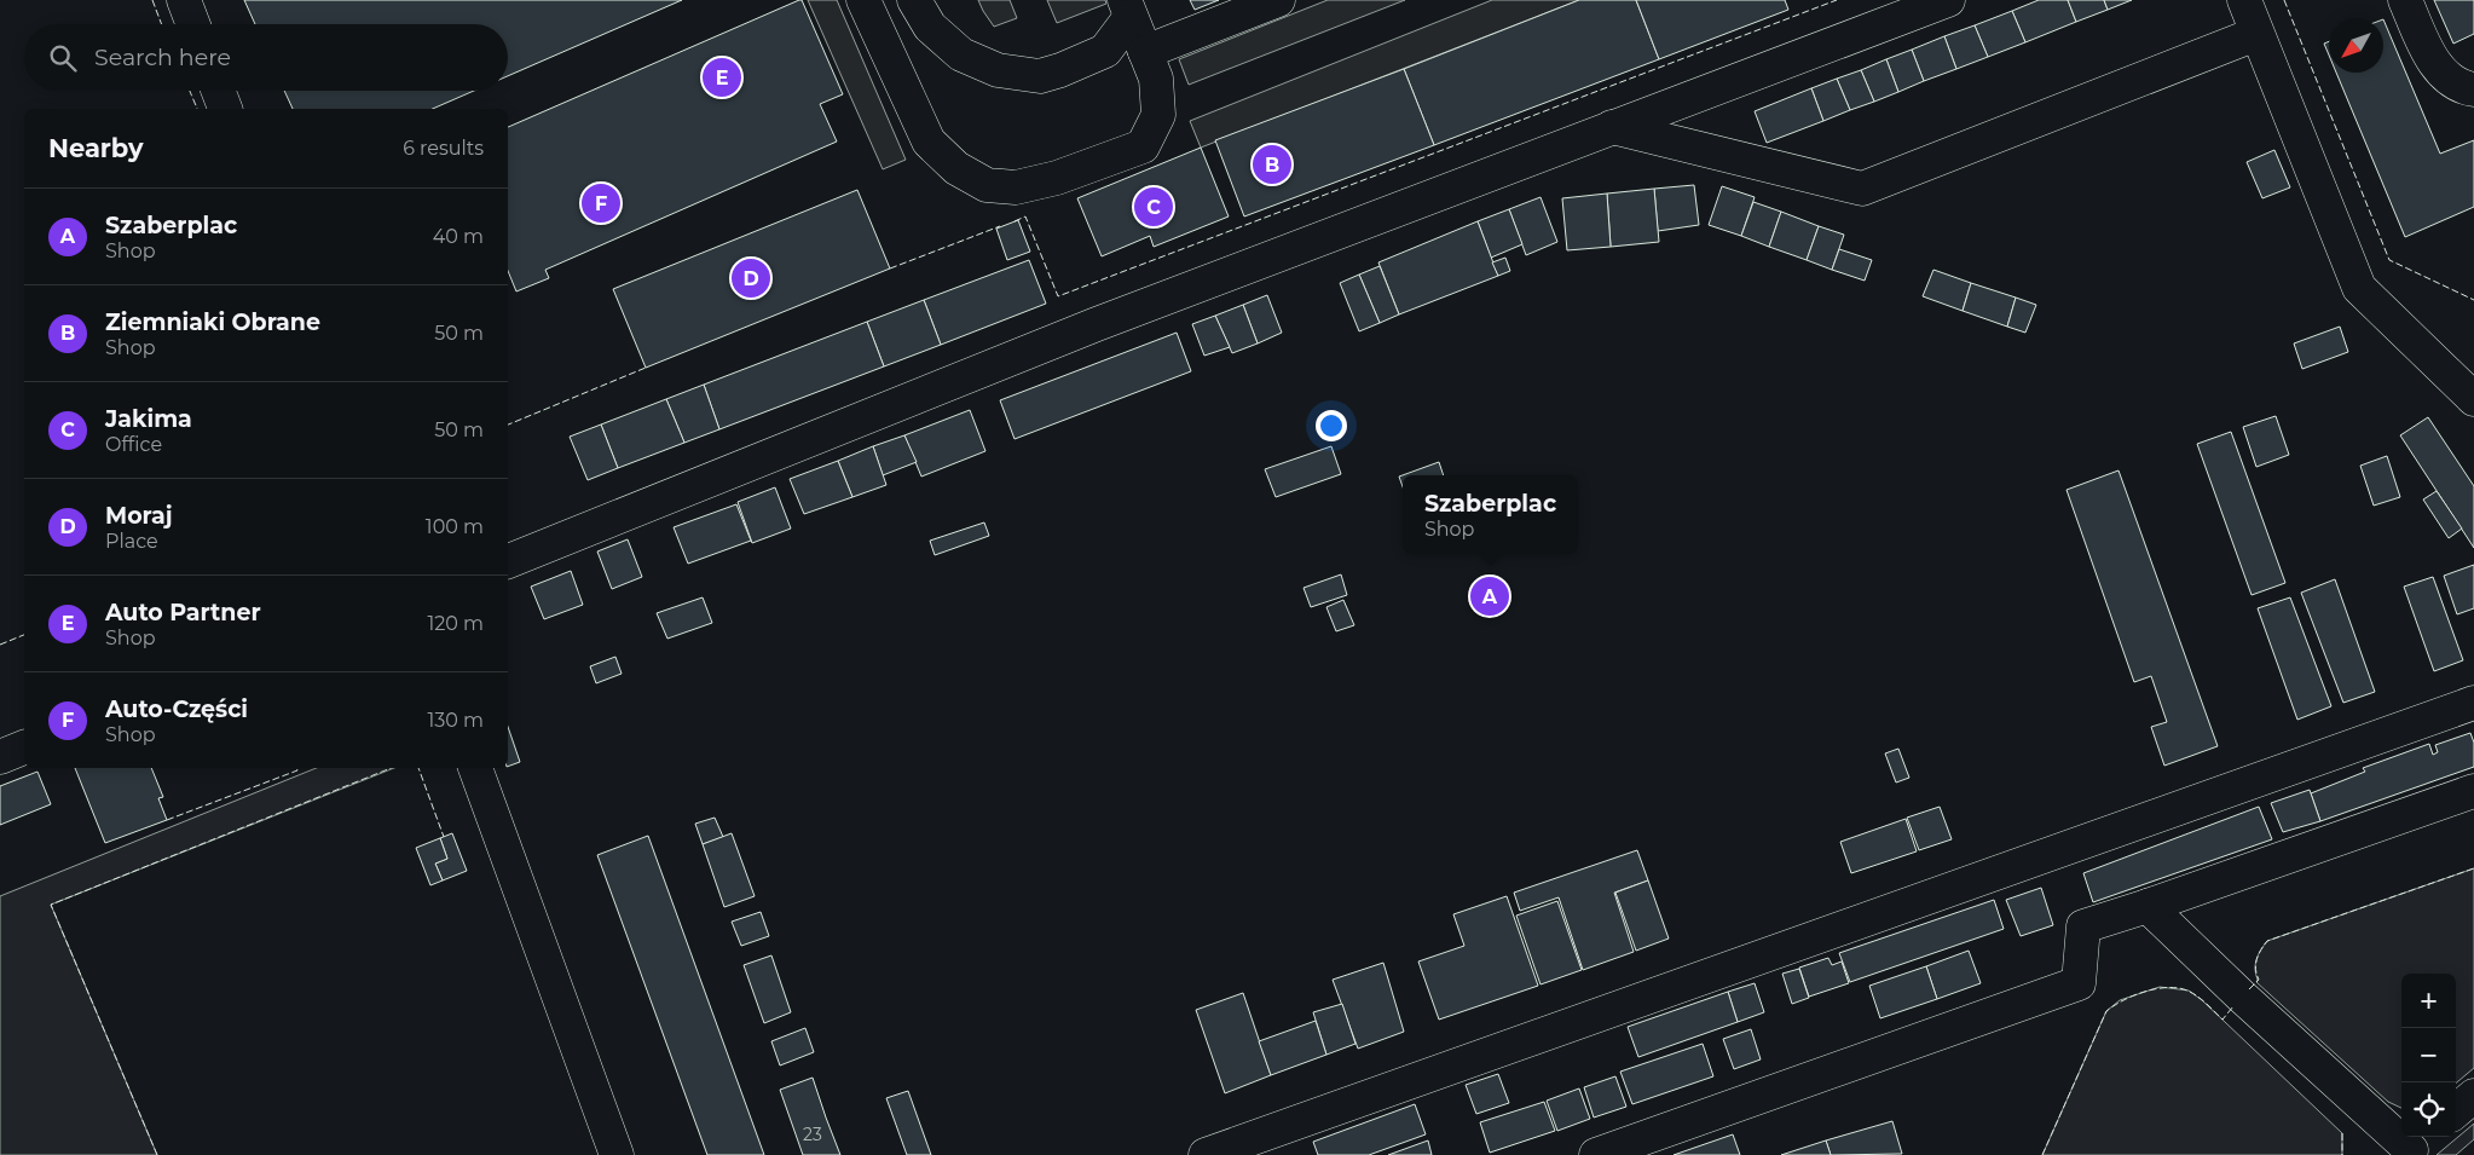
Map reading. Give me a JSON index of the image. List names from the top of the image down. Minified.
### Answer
{"house_numbers":["23"],"north":"bottom left","page":{"search":"Search here","pins":["E","B","F","C","D","A"],"heading":["Nearby","6 results"],"list":[{"mark":"A","name":"Szaberplac","note":"Shop","value":"40 m"},{"mark":"B","name":"Ziemniaki Obrane","note":"Shop","value":"50 m"},{"mark":"C","name":"Jakima","note":"Office","value":"50 m"},{"mark":"D","name":"Moraj","note":"Place","value":"100 m"},{"mark":"E","name":"Auto Partner","note":"Shop","value":"120 m"},{"mark":"F","name":"Auto-Części","note":"Shop","value":"130 m"}],"popup":["Szaberplac","Shop"],"map_buttons":["+","−"]}}
